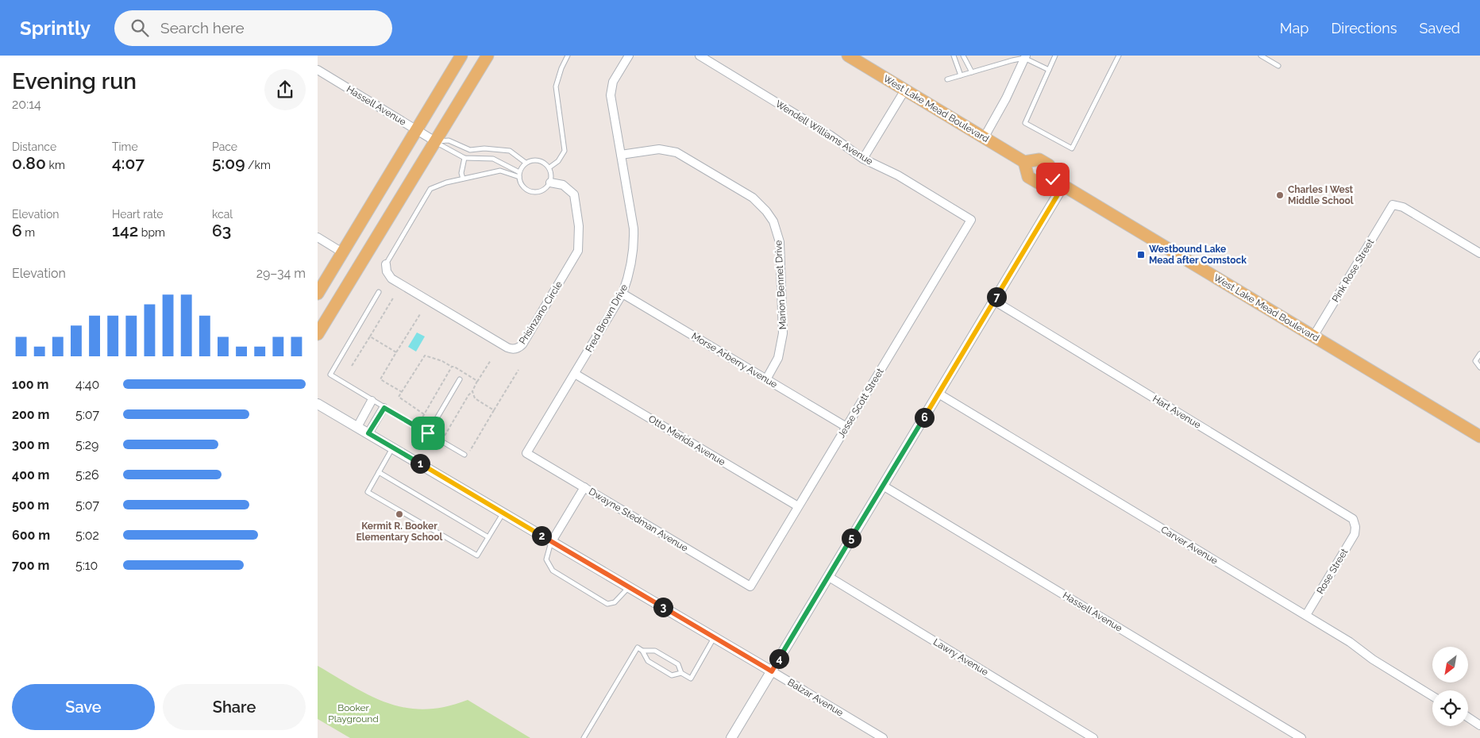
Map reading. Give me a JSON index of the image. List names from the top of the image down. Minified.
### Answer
{"streets":{"main road":["West Lake Mead Boulevard"],"street":["Hassell Avenue","Wendell Williams Avenue","Pink Rose Street","Marion Bennet Drive","Prisinzano Circle","Fred Brown Drive","Morse Arberry Avenue","Jesse Scott Street","Hart Avenue","Otto Merida Avenue","Dwayne Stedman Avenue","Carver Avenue","Rose Street","Lawry Avenue","Balzar Avenue"]},"crossings":[["West Lake Mead Boulevard","Pink Rose Street"],["Wendell Williams Avenue","Jesse Scott Street"],["Marion Bennet Drive","Fred Brown Drive"],["Marion Bennet Drive","Morse Arberry Avenue"],["Fred Brown Drive","Morse Arberry Avenue"],["Fred Brown Drive","Otto Merida Avenue"],["Fred Brown Drive","Dwayne Stedman Avenue"],["Morse Arberry Avenue","Jesse Scott Street"],["Jesse Scott Street","Otto Merida Avenue"],["Jesse Scott Street","Dwayne Stedman Avenue"],["Hart Avenue","Rose Street"],["Carver Avenue","Rose Street"]],"parks":["Booker Playground"],"places":{"other":["Charles I West Middle School","Kermit R. Booker Elementary School"],"transit":["Westbound Lake Mead after Comstock"]},"north":"bottom left","page":{"header":"Sprintly","search":"Search here","nav":["Map","Directions","Saved"],"heading":["Evening run","20:14"],"stats":[["Distance","0.80 km"],["Time","4:07"],["Pace","5:09 /km"],["Elevation","6 m"],["Heart rate","142 bpm"],["kcal","63"]],"chart":["Elevation","29–34 m"],"pins":["7","6","1","2","5","3","4"],"list":[{"name":"100 m","note":"4:40"},{"name":"200 m","note":"5:07"},{"name":"300 m","note":"5:29"},{"name":"400 m","note":"5:26"},{"name":"500 m","note":"5:07"},{"name":"600 m","note":"5:02"},{"name":"700 m","note":"5:10"}],"buttons":["Save","Share"]}}
